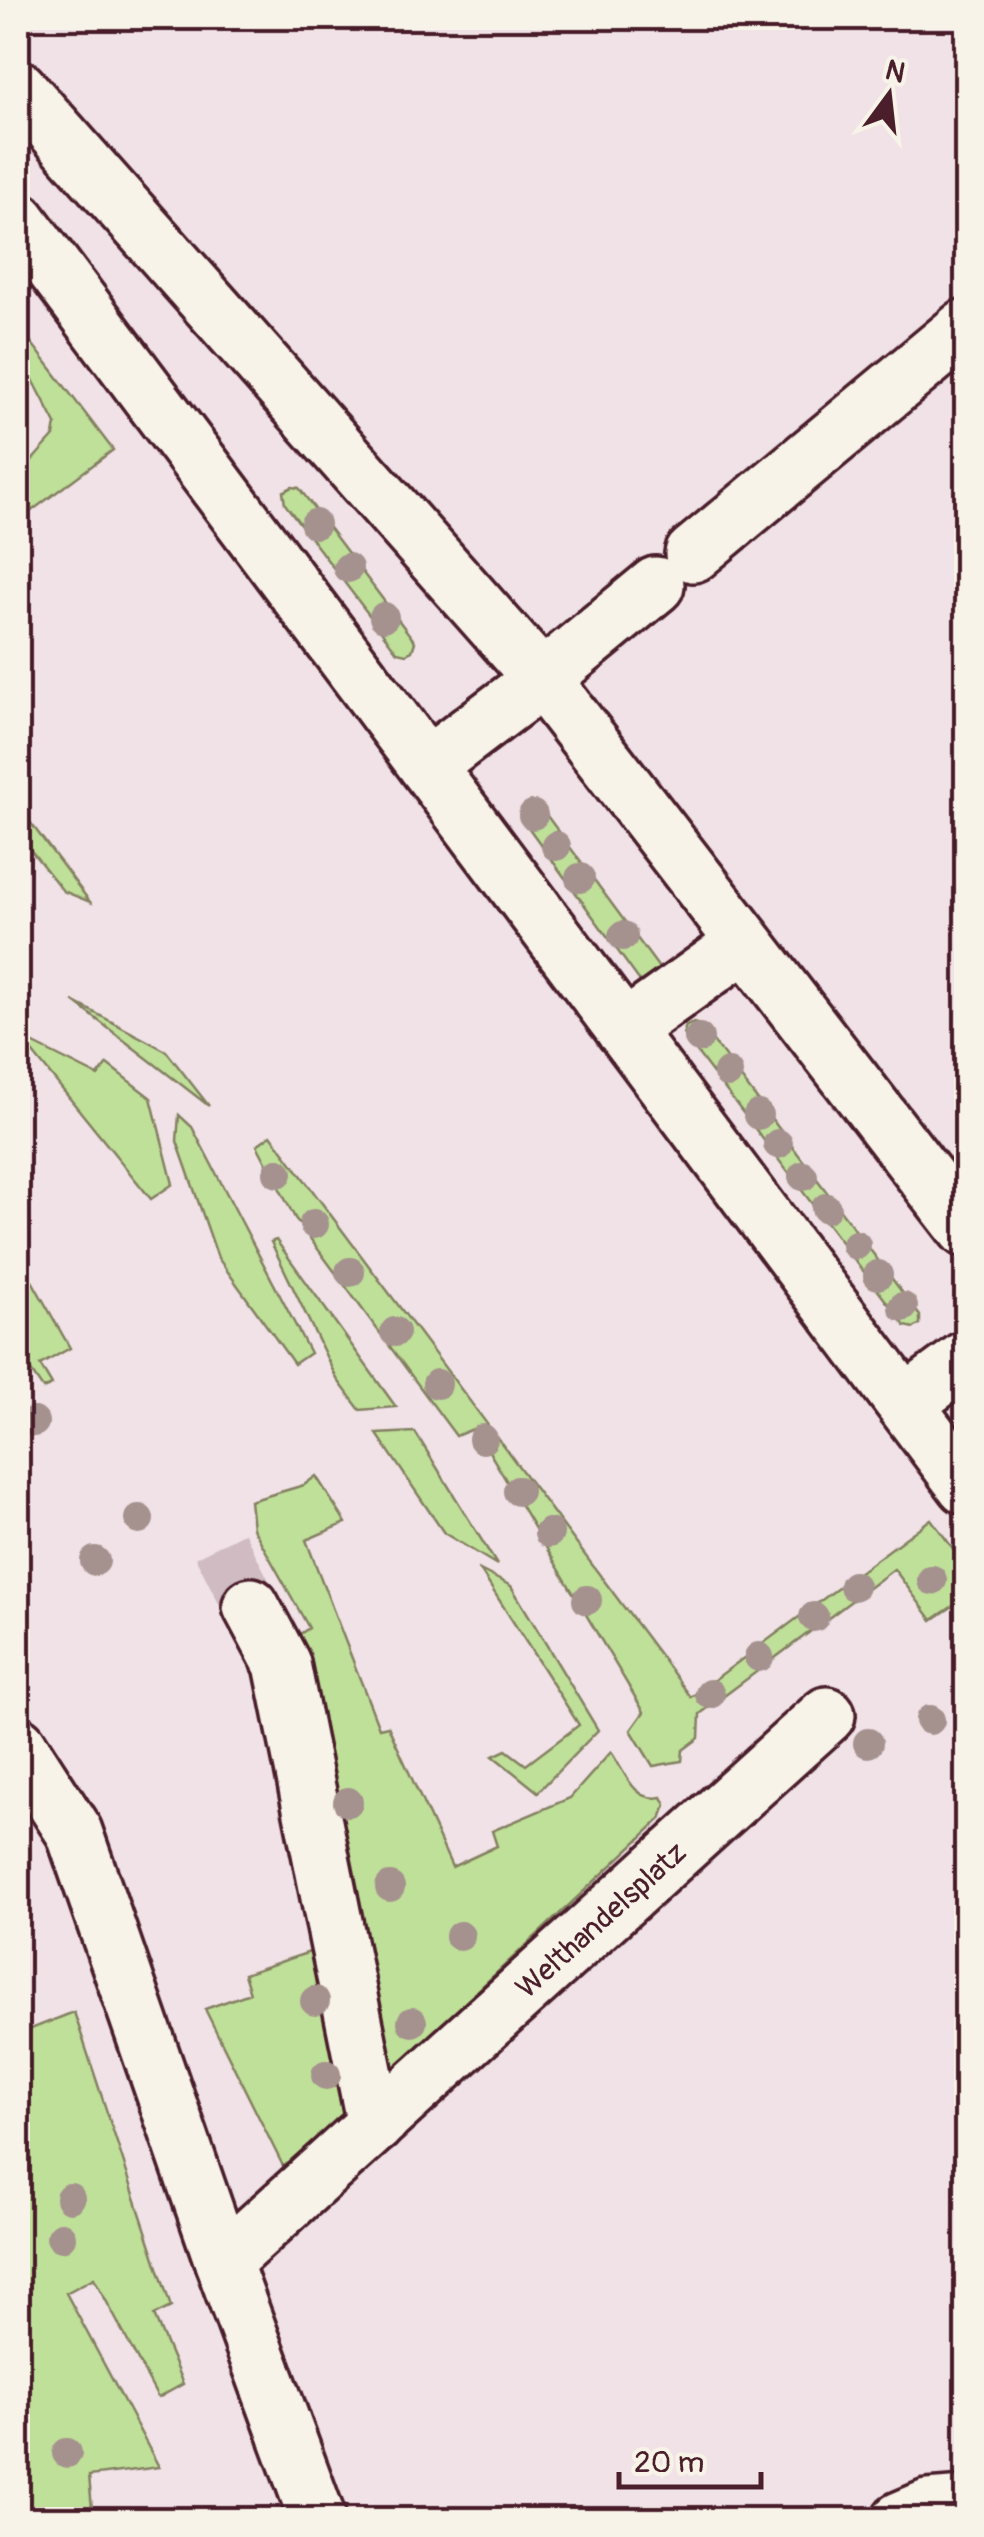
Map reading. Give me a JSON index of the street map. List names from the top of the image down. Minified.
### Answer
{"streets":{"street":["Welthandelsplatz"]},"scale_bar":"20 m","north":"top"}
